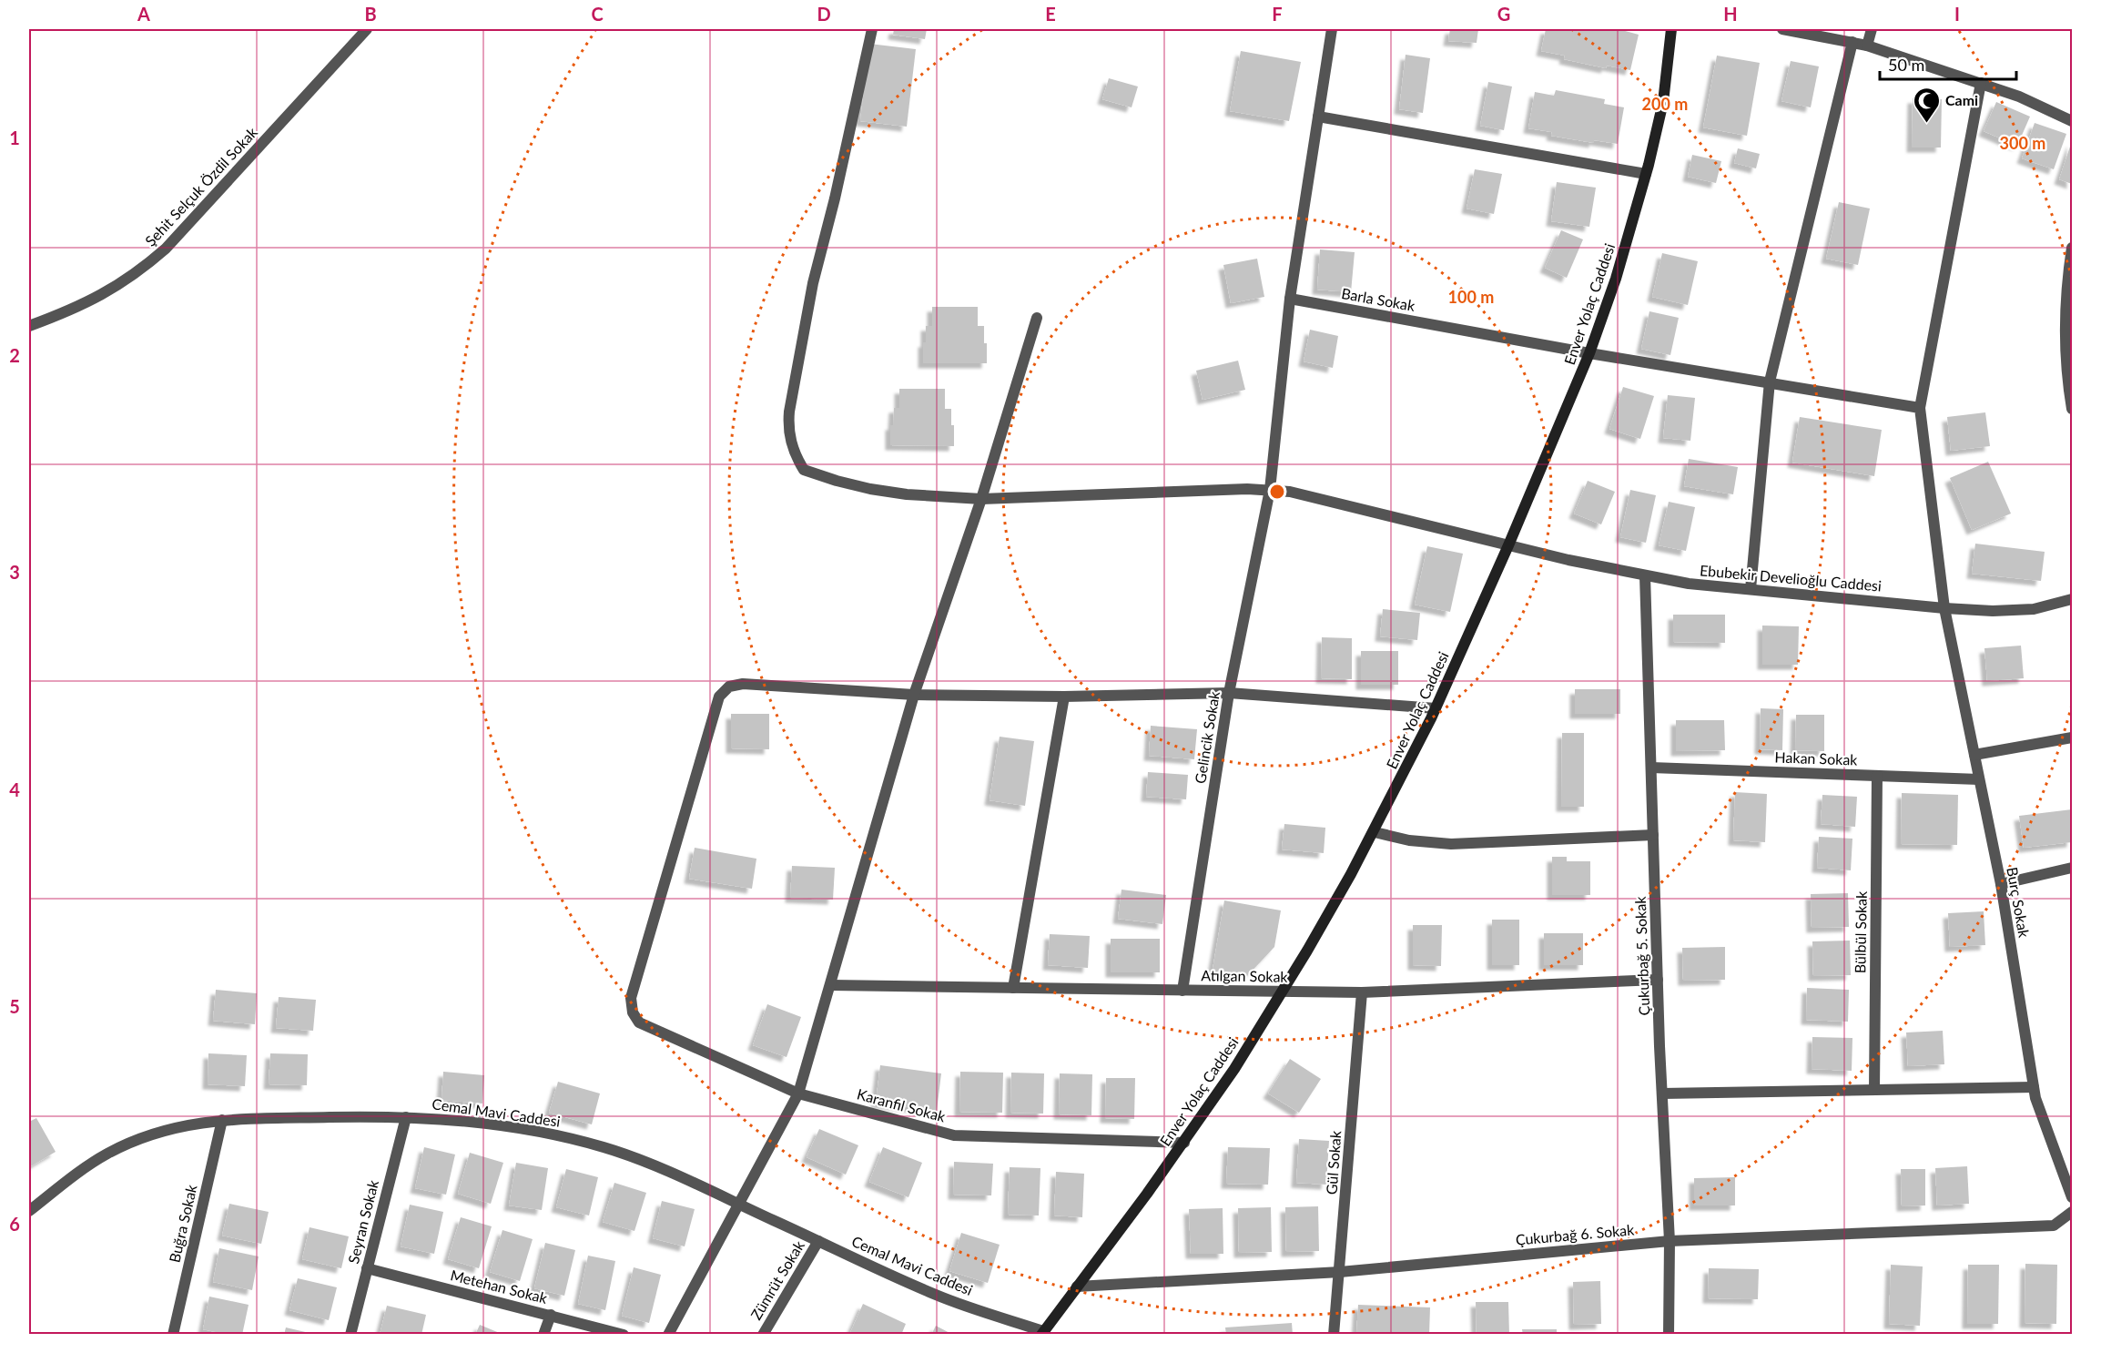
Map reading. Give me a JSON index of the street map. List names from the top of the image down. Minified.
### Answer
{"streets":{"street":["Şehit Selçuk Özdil Sokak","Barla Sokak","Enver Yolaç Caddesi","Ebubekir Develioğlu Caddesi","Gelincik Sokak","Hakan Sokak","Burç Sokak","Bülbül Sokak","Çukurbağ 5. Sokak","Atılgan Sokak","Karanfil Sokak","Cemal Mavi Caddesi","Gül Sokak","Seyran Sokak","Buğra Sokak","Çukurbağ 6. Sokak","Zümrüt Sokak","Metehan Sokak"]},"crossings":[["Barla Sokak","Enver Yolaç Caddesi"],["Barla Sokak","Gelincik Sokak"],["Barla Sokak","Burç Sokak"],["Enver Yolaç Caddesi","Ebubekir Develioğlu Caddesi"],["Enver Yolaç Caddesi","Atılgan Sokak"],["Enver Yolaç Caddesi","Karanfil Sokak"],["Enver Yolaç Caddesi","Cemal Mavi Caddesi"],["Enver Yolaç Caddesi","Çukurbağ 6. Sokak"],["Ebubekir Develioğlu Caddesi","Gelincik Sokak"],["Ebubekir Develioğlu Caddesi","Burç Sokak"],["Ebubekir Develioğlu Caddesi","Çukurbağ 5. Sokak"],["Gelincik Sokak","Atılgan Sokak"],["Hakan Sokak","Burç Sokak"],["Hakan Sokak","Bülbül Sokak"],["Hakan Sokak","Çukurbağ 5. Sokak"],["Çukurbağ 5. Sokak","Atılgan Sokak"],["Çukurbağ 5. Sokak","Çukurbağ 6. Sokak"],["Atılgan Sokak","Gül Sokak"],["Cemal Mavi Caddesi","Seyran Sokak"],["Cemal Mavi Caddesi","Buğra Sokak"],["Cemal Mavi Caddesi","Zümrüt Sokak"],["Gül Sokak","Çukurbağ 6. Sokak"],["Seyran Sokak","Metehan Sokak"]],"places":{"mosque":["Cami"]},"scale_bar":"50 m","grid":{"columns":["A","B","C","D","E","F","G","H","I"],"rows":["1","2","3","4","5","6"]},"rings":["200 m","300 m","100 m"]}
